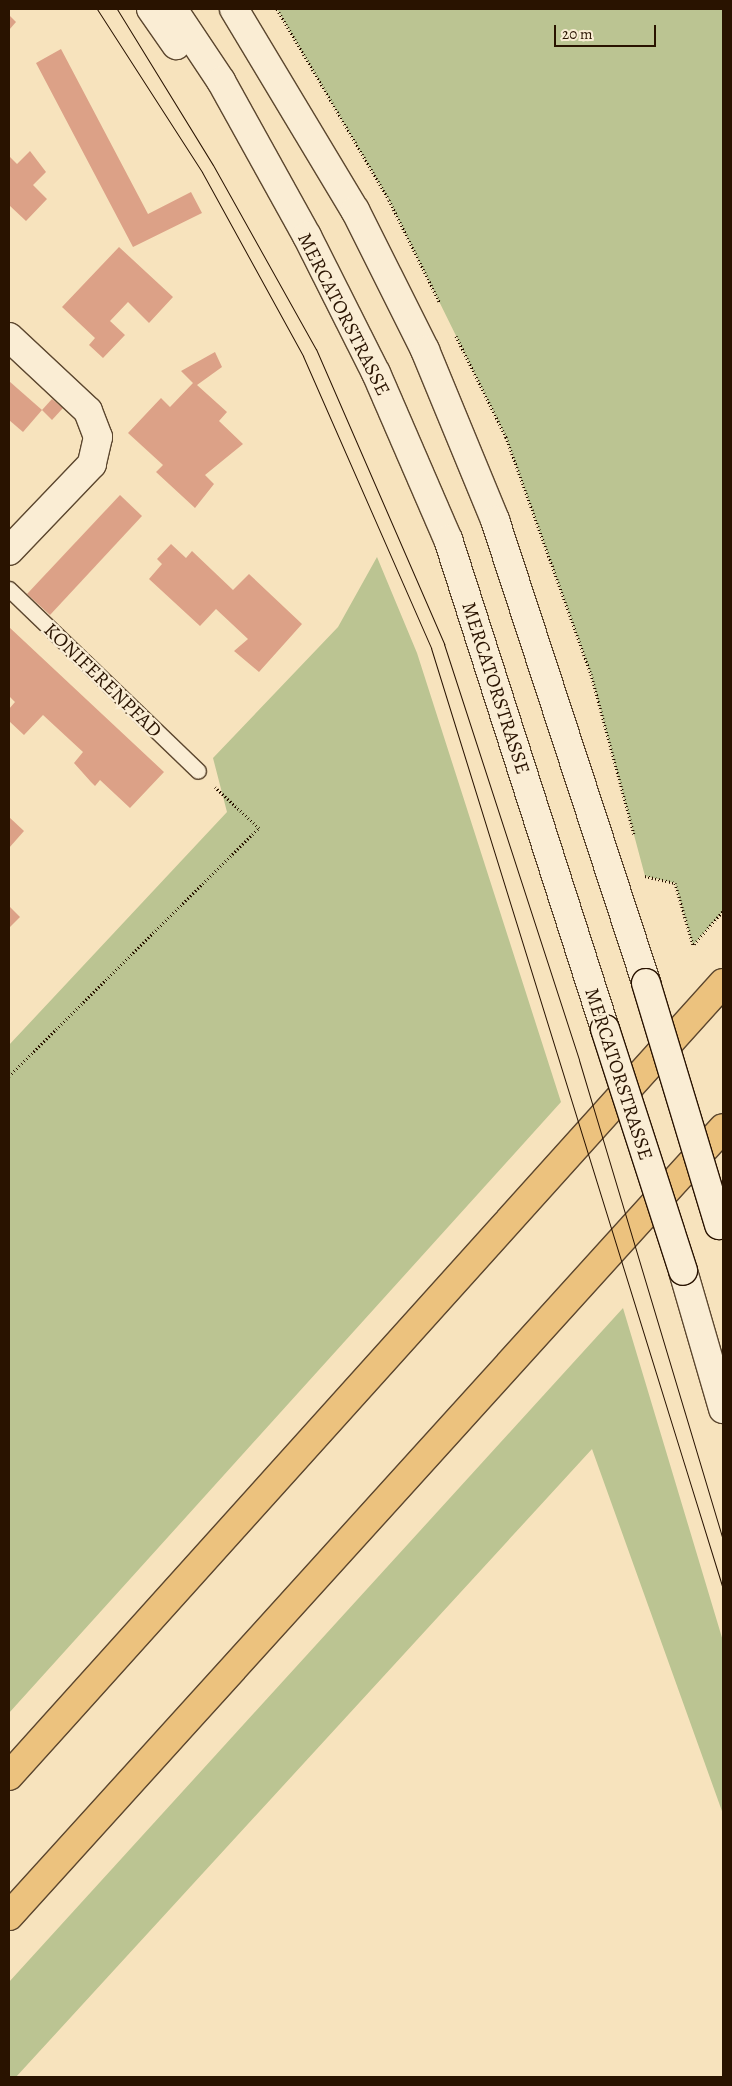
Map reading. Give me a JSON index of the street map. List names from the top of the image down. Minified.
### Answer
{"streets":{"main road":["MERCATORSTRASSE"],"lane":["KONIFERENPFAD"]},"scale_bar":"20 m"}
